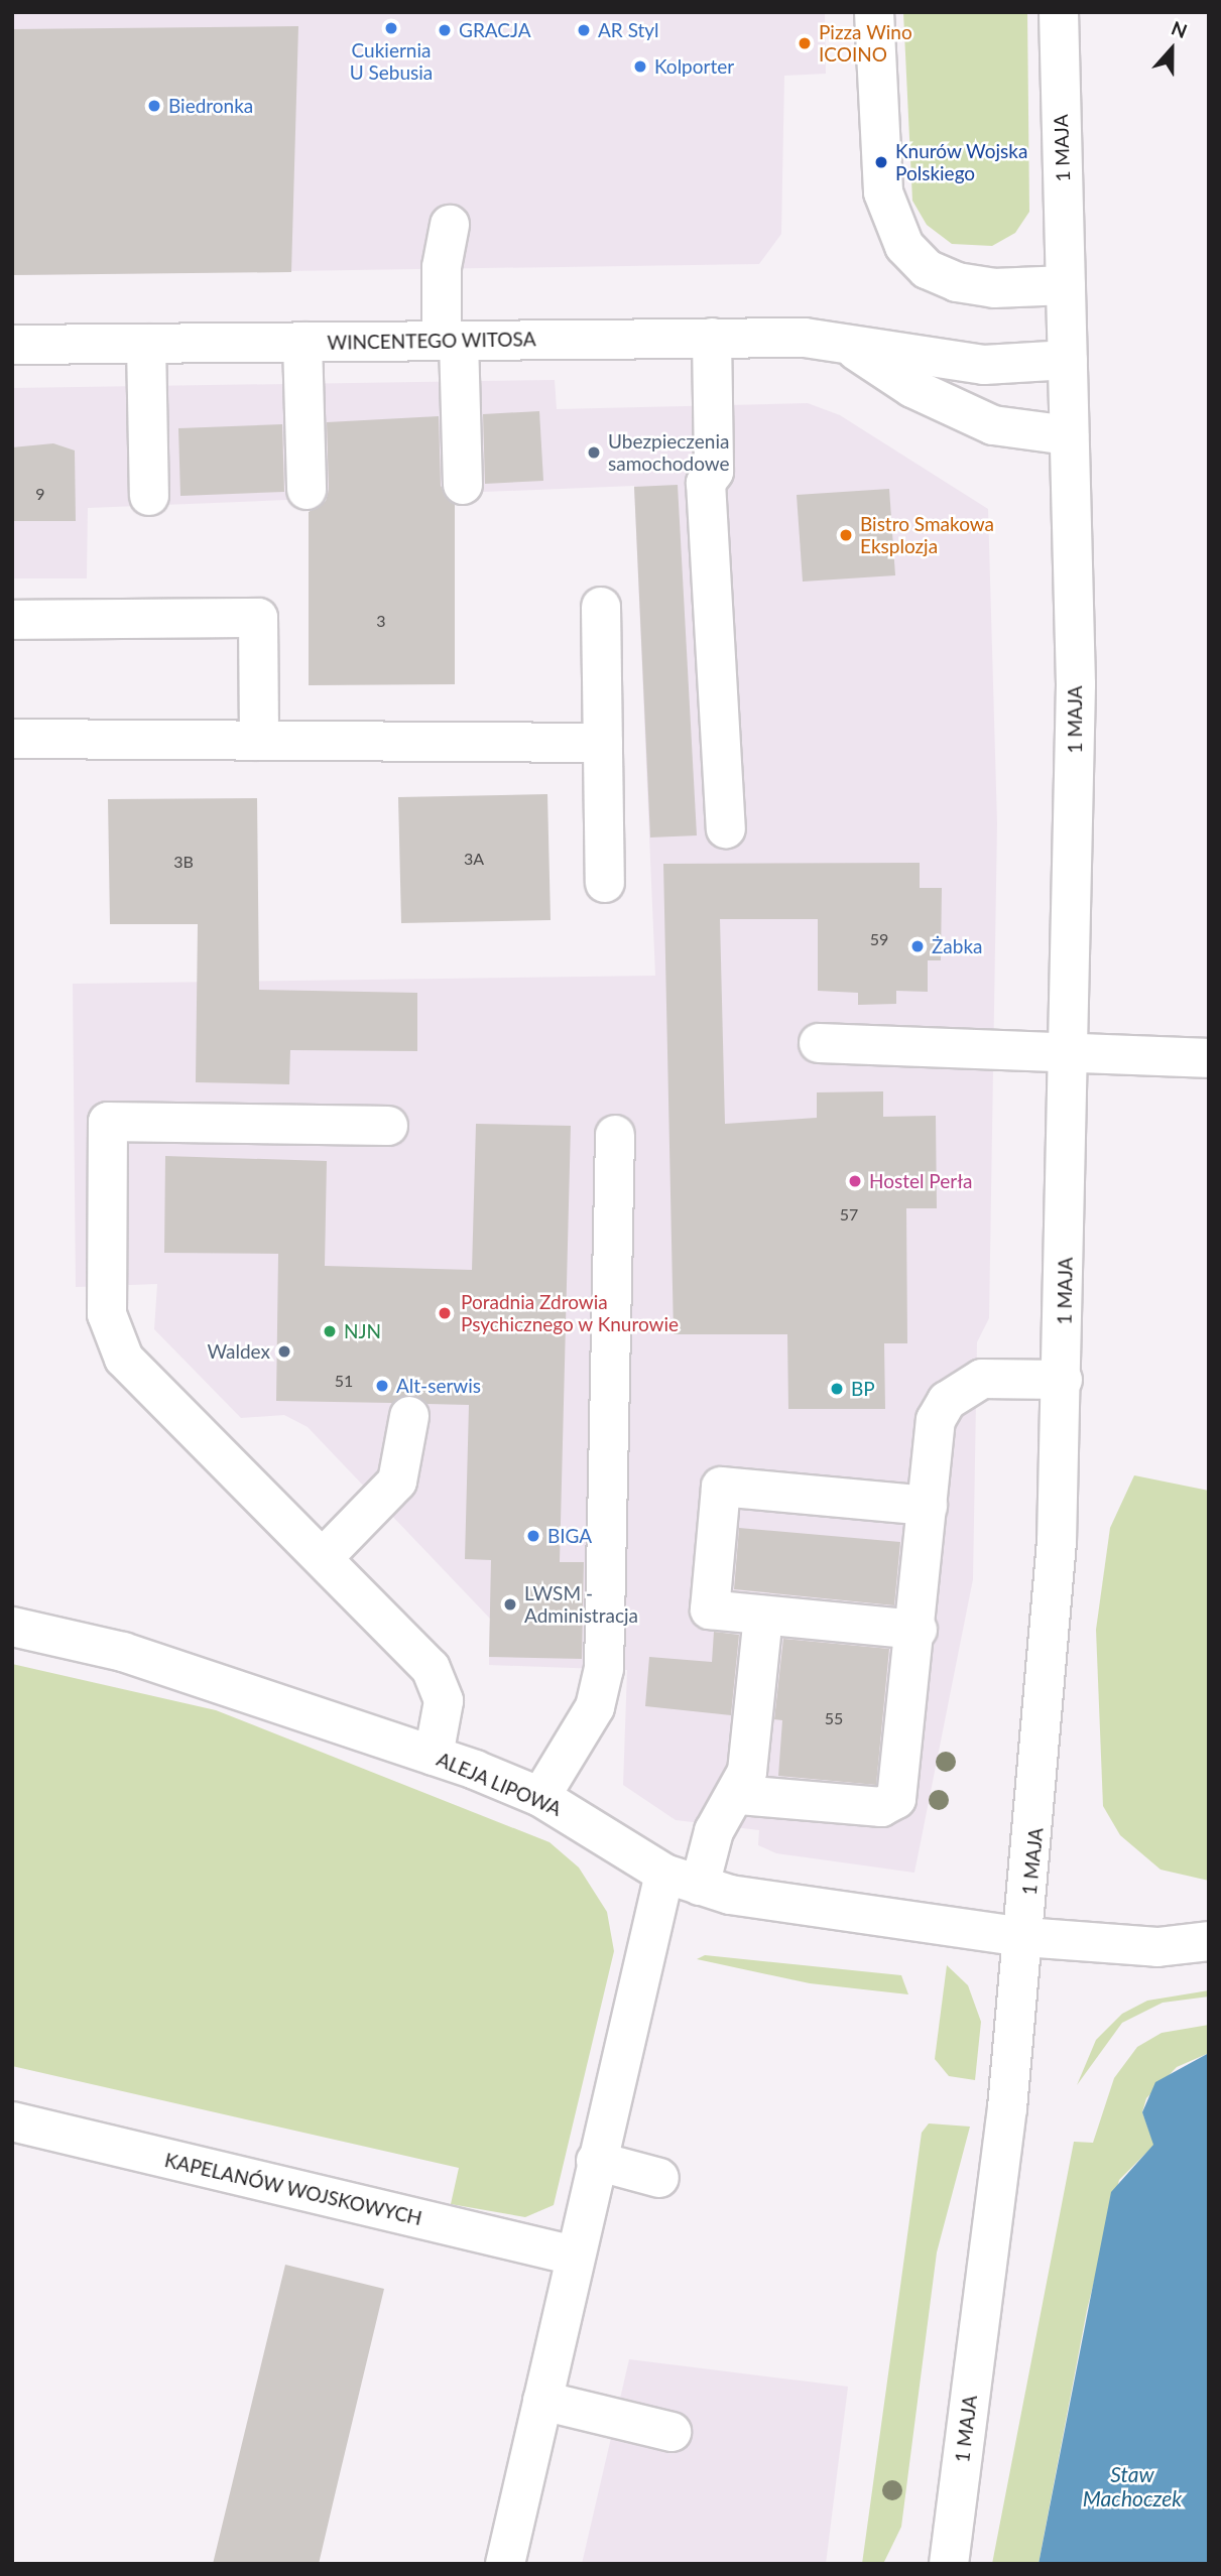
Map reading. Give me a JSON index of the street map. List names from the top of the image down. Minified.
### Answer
{"streets":{"street":["1 MAJA","WINCENTEGO WITOSA","ALEJA LIPOWA","KAPELANÓW WOJSKOWYCH"]},"crossings":[["1 MAJA","WINCENTEGO WITOSA"],["1 MAJA","ALEJA LIPOWA"]],"water":["Staw Machoczek"],"places":["Cukiernia U Sebusia","GRACJA","AR Styl","Pizza Wino ICOINO","Kolporter","Biedronka","Knurów Wojska Polskiego","Ubezpieczenia samochodowe","Bistro Smakowa Eksplozja","Żabka","Hostel Perła","Poradnia Zdrowia Psychicznego w Knurowie","NJN","Waldex","Alt-serwis","BP","BIGA","LWSM - Administracja"],"house_numbers":["9","3","3A","3B","59","57","51","55"],"north":"top"}
